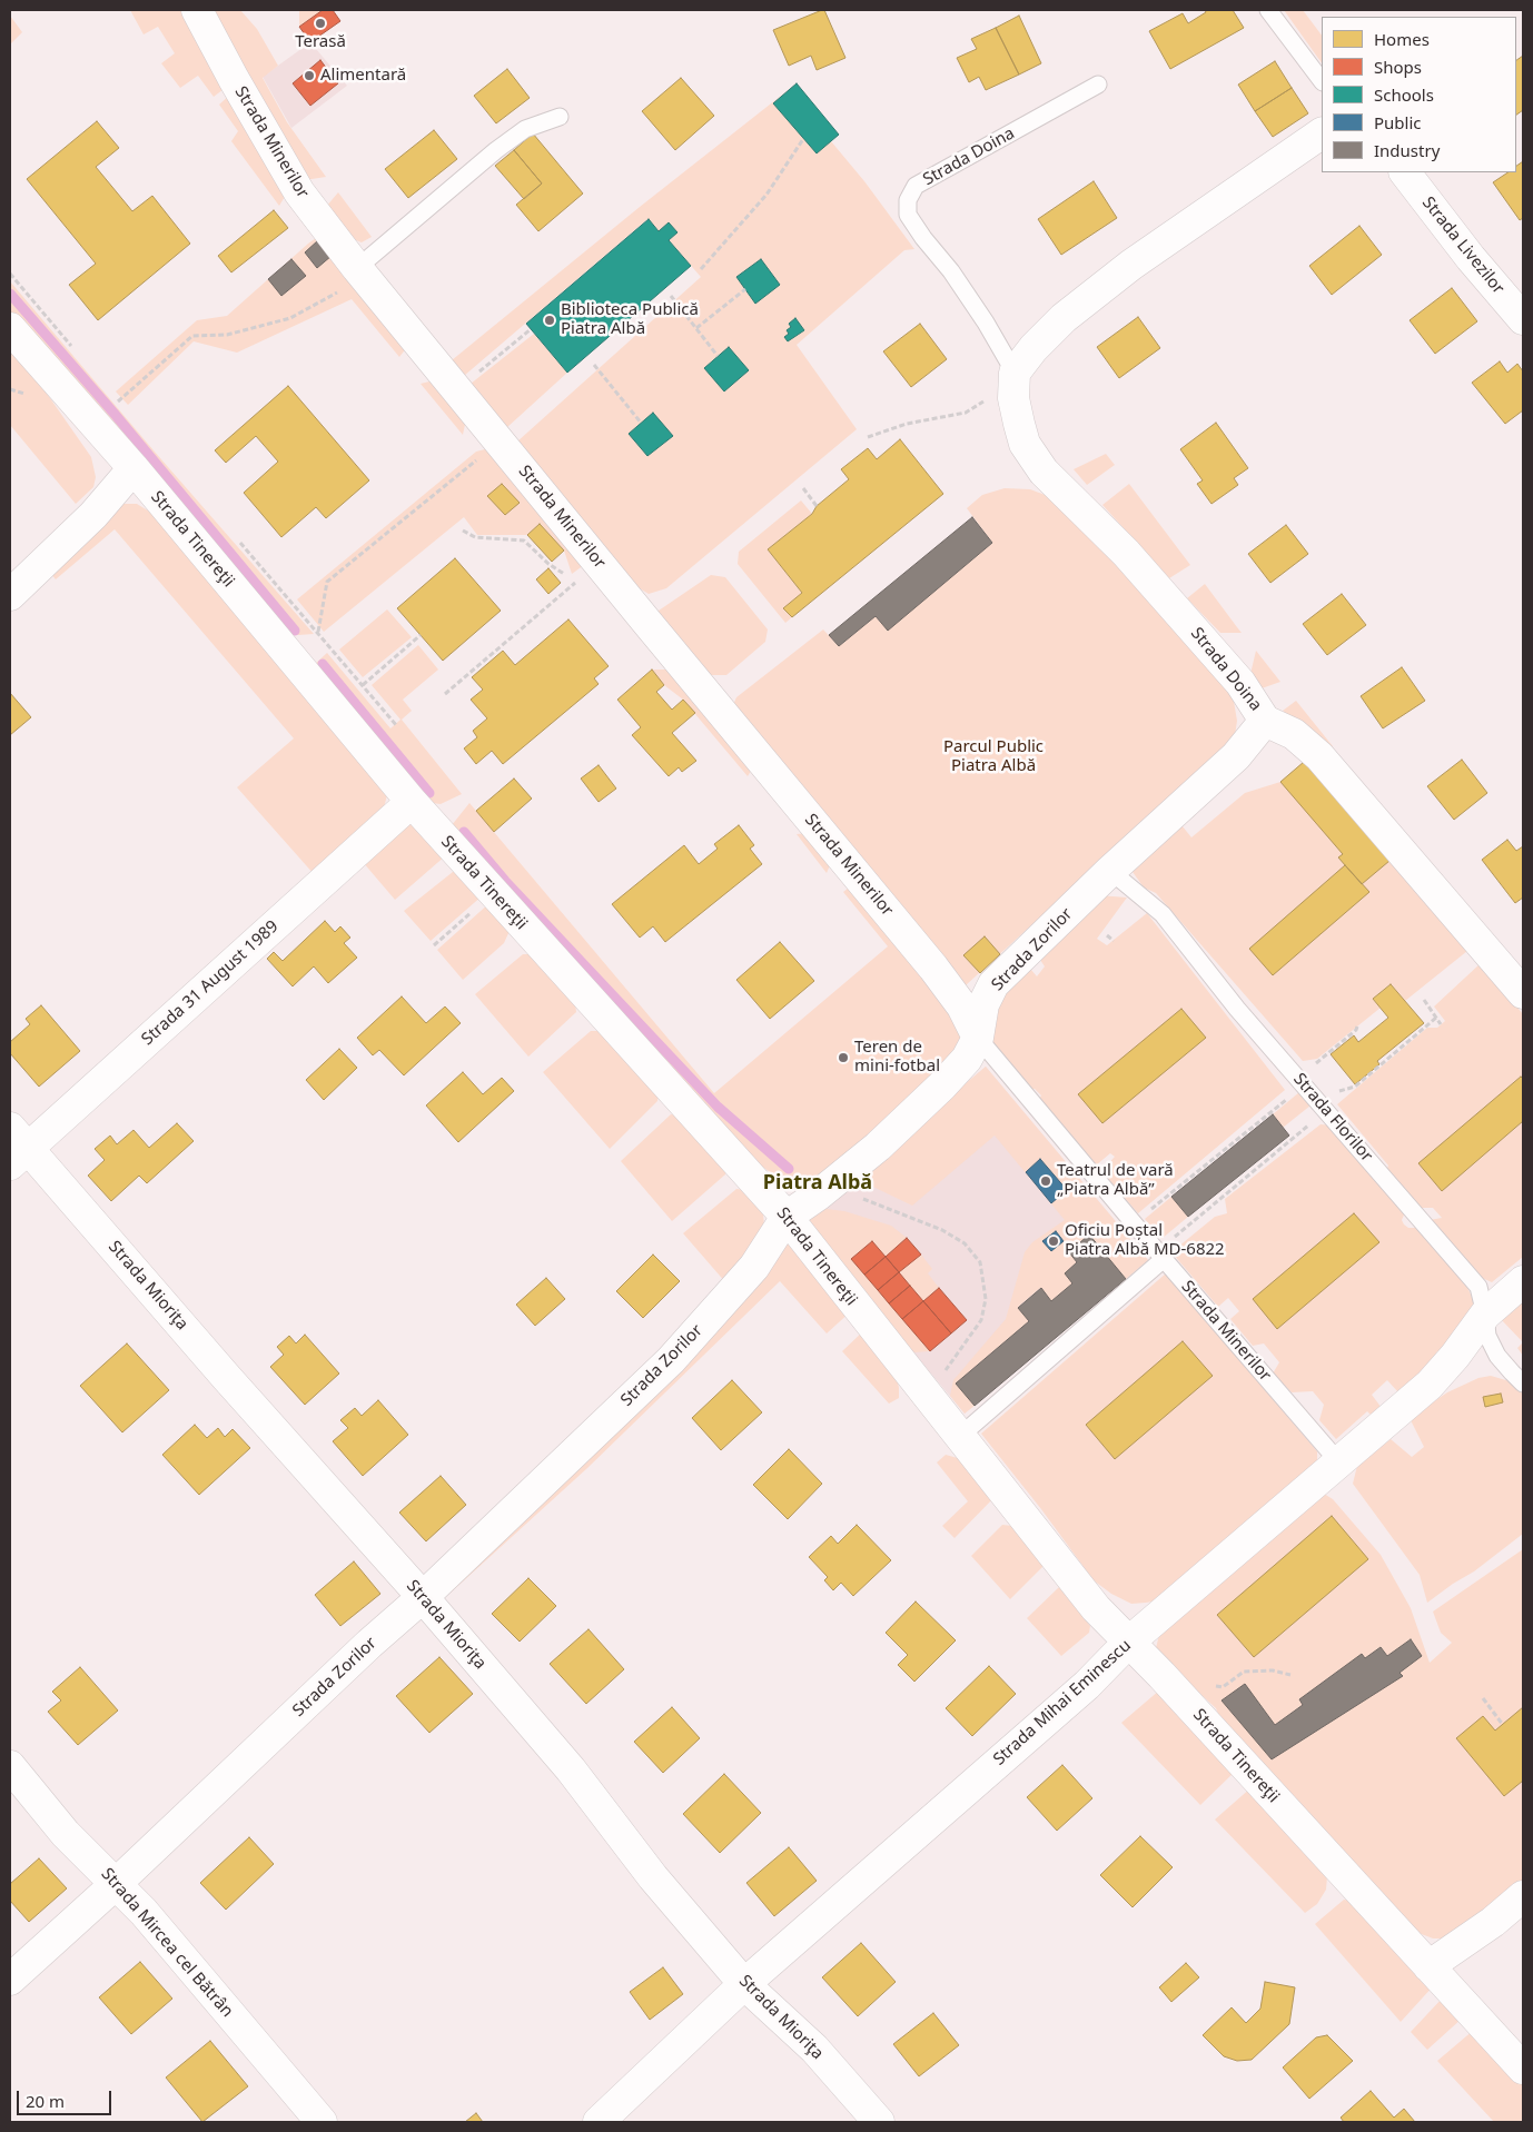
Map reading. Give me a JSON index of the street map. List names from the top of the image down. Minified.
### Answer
{"streets":{"street":["Strada Minerilor","Strada Doina","Strada Livezilor","Strada Tinereţii","Strada Zorilor","Strada 31 August 1989","Strada Mioriţa","Strada Mihai Eminescu","Strada Mircea cel Bătrân"],"lane":["Strada Florilor"]},"crossings":[["Strada Minerilor","Strada Zorilor"],["Strada Minerilor","Strada Mihai Eminescu"],["Strada Doina","Strada Zorilor"],["Strada Tinereţii","Strada Zorilor"],["Strada Tinereţii","Strada 31 August 1989"],["Strada Tinereţii","Strada Mihai Eminescu"],["Strada Zorilor","Strada Florilor"],["Strada Zorilor","Strada Mioriţa"],["Strada Zorilor","Strada Mircea cel Bătrân"],["Strada 31 August 1989","Strada Mioriţa"],["Strada Florilor","Strada Mihai Eminescu"],["Strada Mioriţa","Strada Mihai Eminescu"]],"districts":["Piatra Albă"],"parks":["Parcul Public Piatra Albă"],"places":["Terasă","Alimentară","Biblioteca Publică Piatra Albă","Teren de mini-fotbal","Teatrul de vară „Piatra Albă”","Oficiu Poștal Piatra Albă MD-6822"],"legend":["Homes","Shops","Schools","Public","Industry"],"scale_bar":"20 m"}
